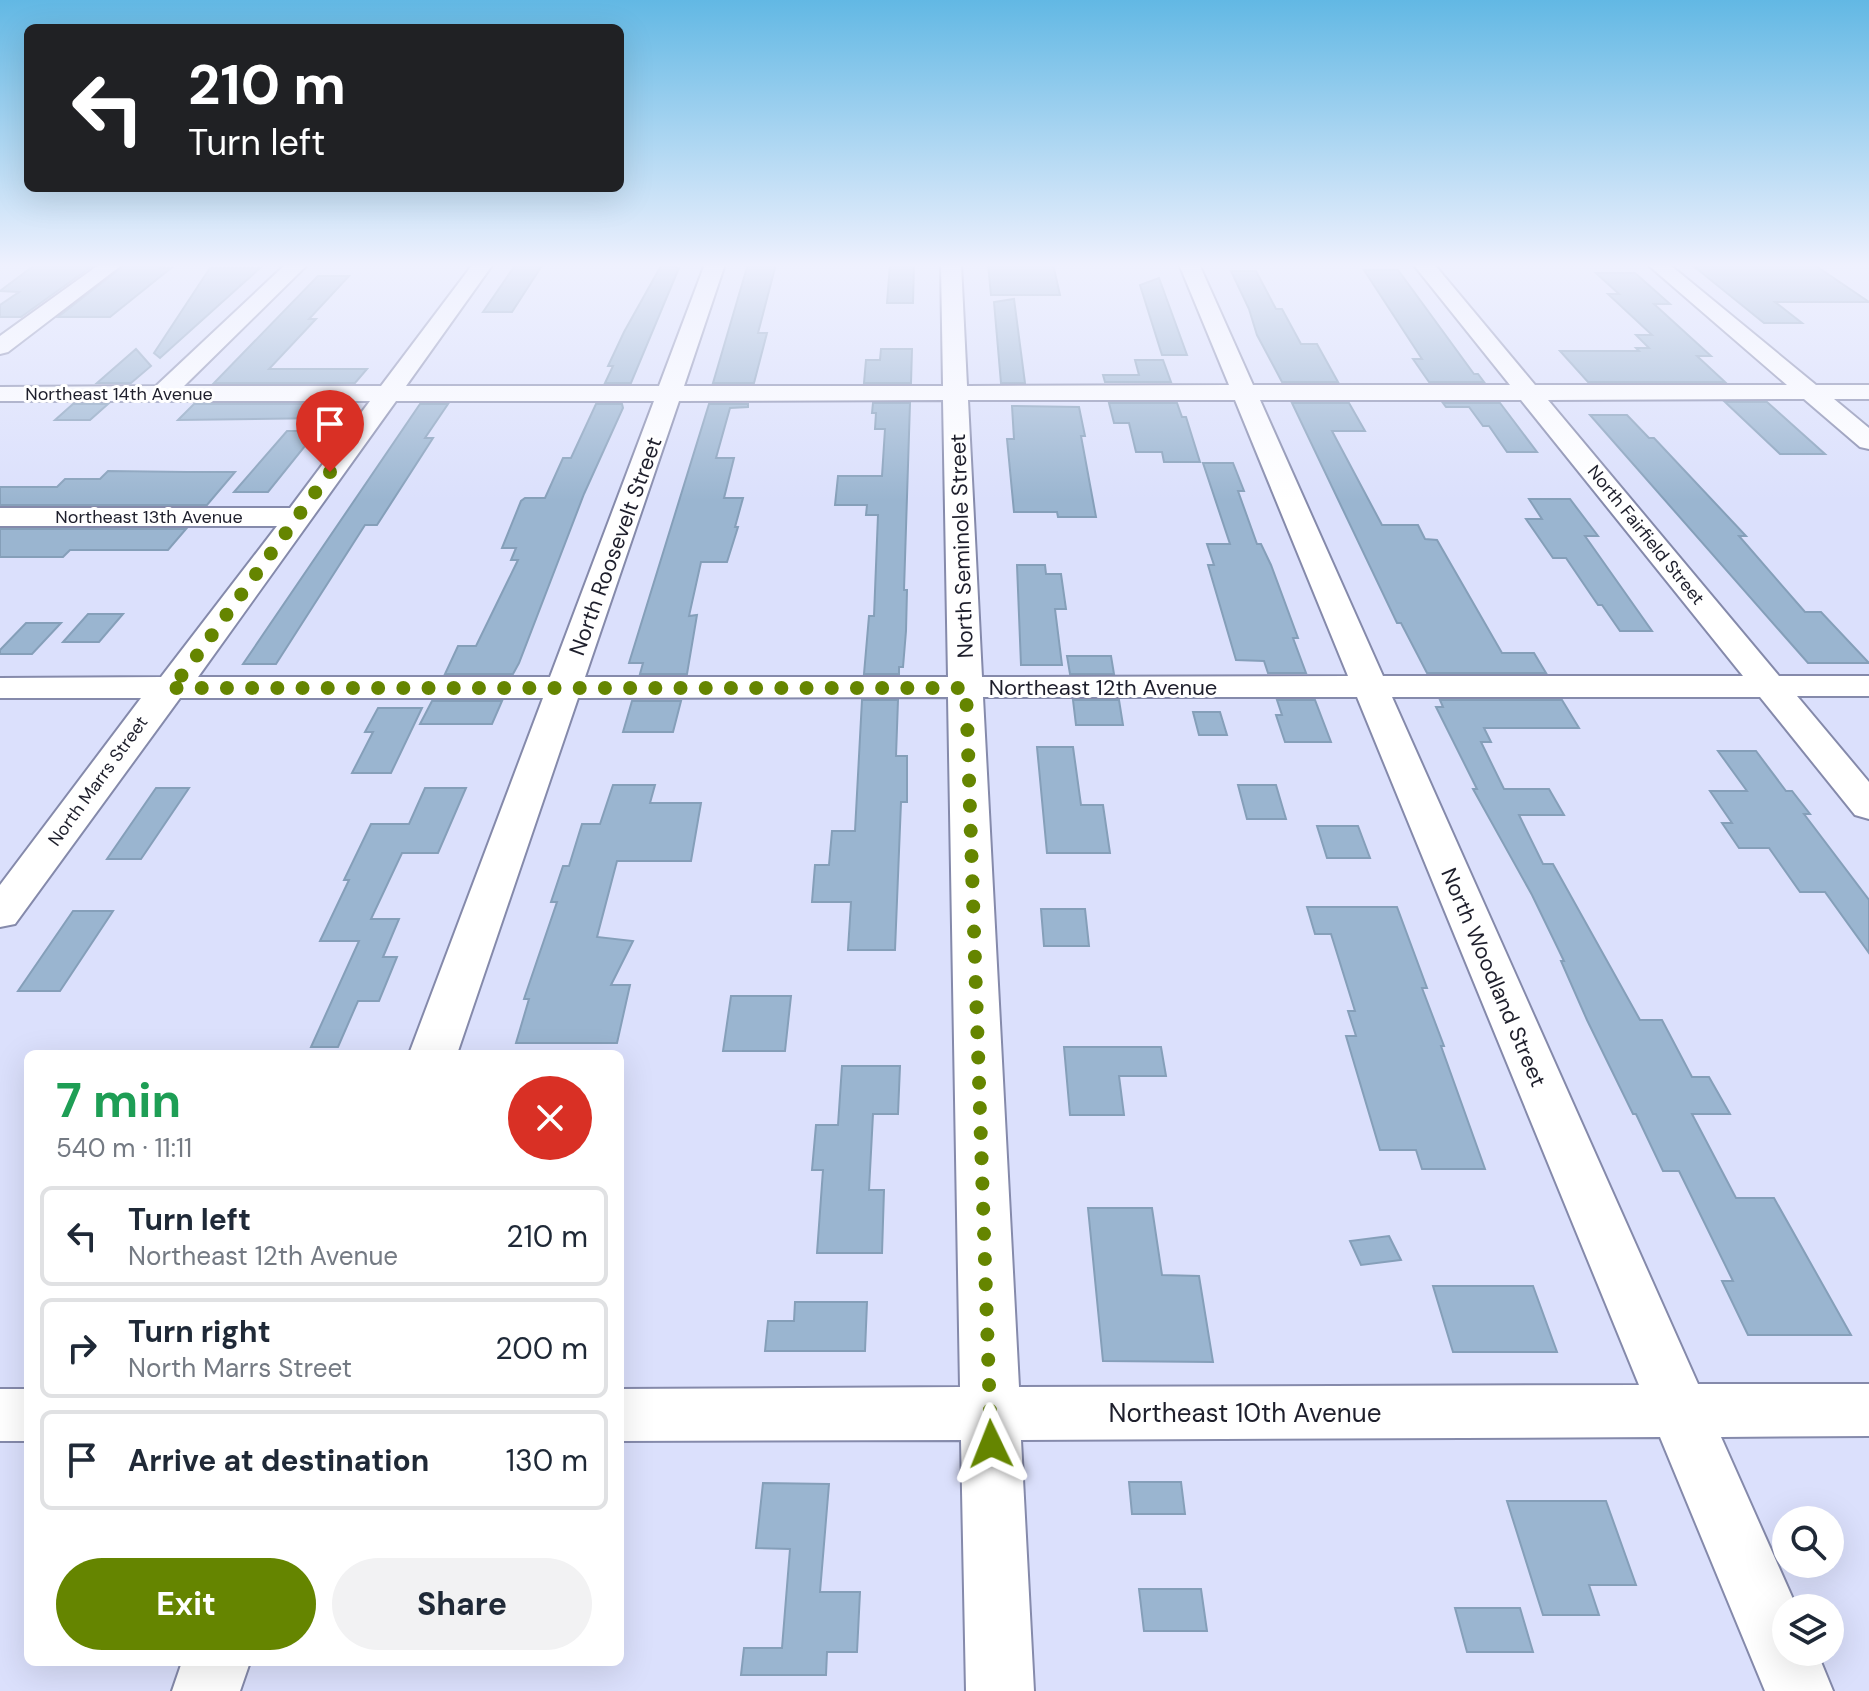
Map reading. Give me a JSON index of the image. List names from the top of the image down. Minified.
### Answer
{"streets":{"street":["Northeast 14th Avenue","Northeast 13th Avenue","North Fairfield Street","North Roosevelt Street","North Seminole Street","Northeast 12th Avenue","North Marrs Street","North Woodland Street","Northeast 10th Avenue"]},"crossings":[["Northeast 14th Avenue","North Fairfield Street"],["Northeast 14th Avenue","North Roosevelt Street"],["Northeast 14th Avenue","North Seminole Street"],["Northeast 14th Avenue","North Marrs Street"],["Northeast 14th Avenue","North Woodland Street"],["Northeast 13th Avenue","North Marrs Street"],["North Fairfield Street","Northeast 12th Avenue"],["North Roosevelt Street","Northeast 12th Avenue"],["North Seminole Street","Northeast 12th Avenue"],["North Seminole Street","Northeast 10th Avenue"],["Northeast 12th Avenue","North Marrs Street"],["Northeast 12th Avenue","North Woodland Street"],["North Woodland Street","Northeast 10th Avenue"]],"page":{"turn":["210 m","Turn left"],"heading":["7 min","540 m · 11:11"],"list":[{"name":"Turn left","note":"Northeast 12th Avenue","value":"210 m"},{"name":"Turn right","note":"North Marrs Street","value":"200 m"},{"name":"Arrive at destination","value":"130 m"}],"buttons":["Exit","Share"]}}
